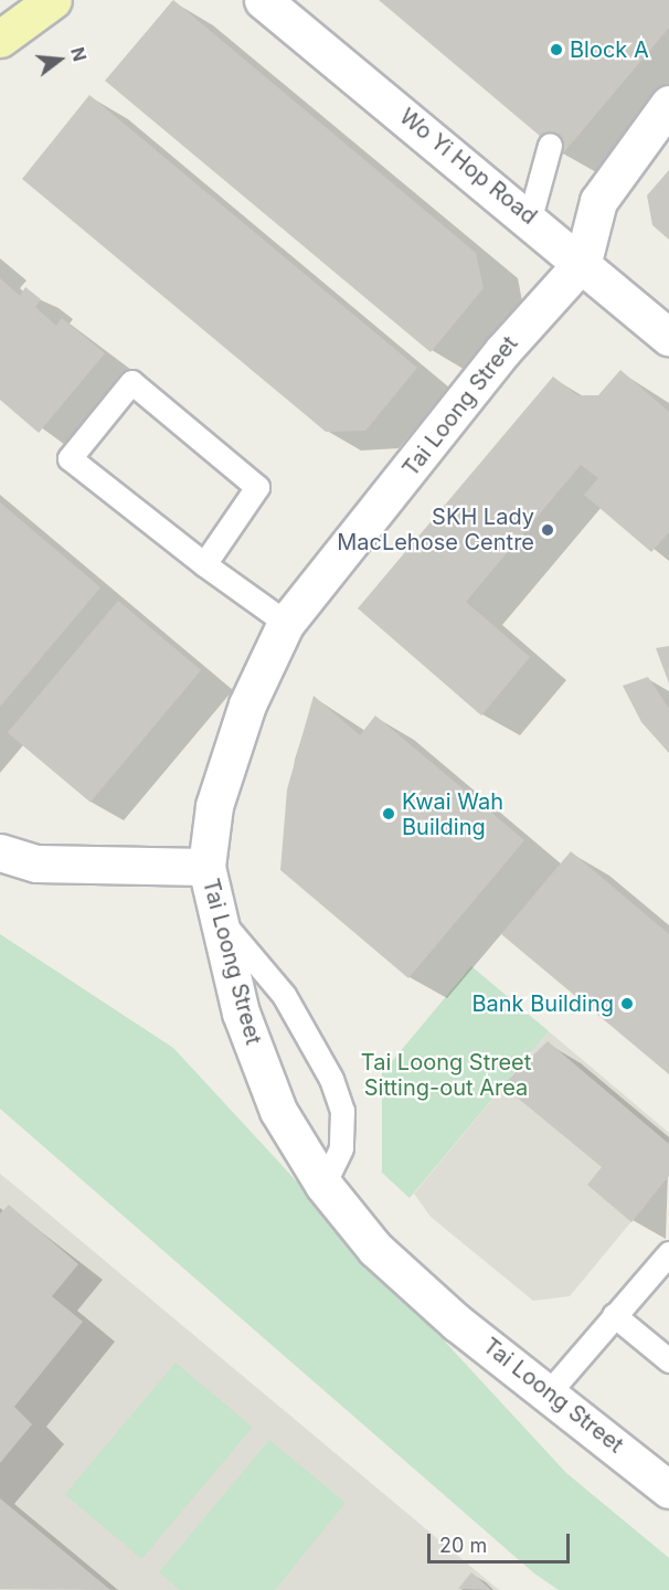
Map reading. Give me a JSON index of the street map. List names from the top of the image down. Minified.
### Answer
{"streets":{"street":["Wo Yi Hop Road","Tai Loong Street"]},"crossings":[["Wo Yi Hop Road","Tai Loong Street"]],"parks":["Tai Loong Street Sitting-out Area"],"places":["Block A","SKH Lady MacLehose Centre","Kwai Wah Building","Bank Building"],"scale_bar":"20 m","north":"right"}
